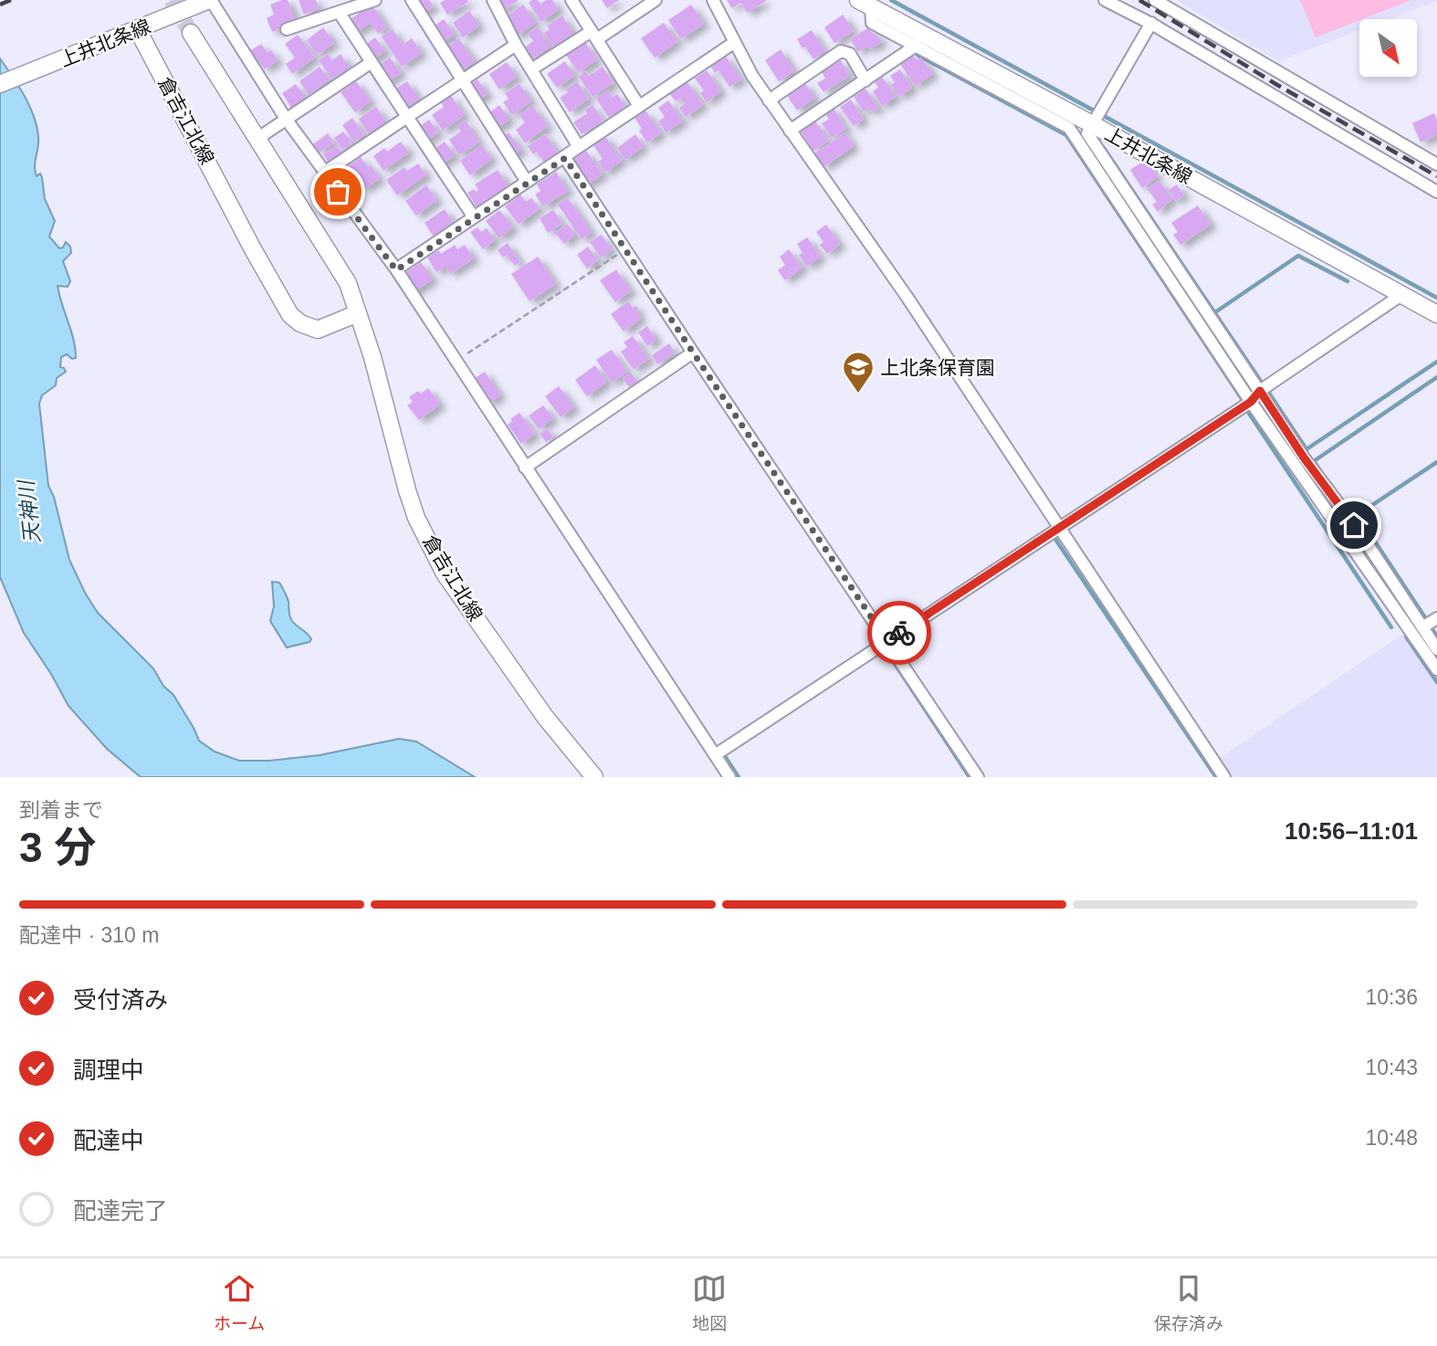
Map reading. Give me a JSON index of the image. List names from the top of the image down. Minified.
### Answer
{"streets":{"main road":["上井北条線","倉吉江北線"]},"crossings":[["上井北条線","倉吉江北線"]],"water":["天神川"],"places":{"school or university":["上北条保育園"]},"north":"bottom right","page":{"heading":["3 分","到着まで","10:56–11:01"],"bar":"配達中 · 310 m","list":[["受付済み","10:36"],["調理中","10:43"],["配達中","10:48"],"配達完了"],"tabs":["ホーム","地図","保存済み"]}}
